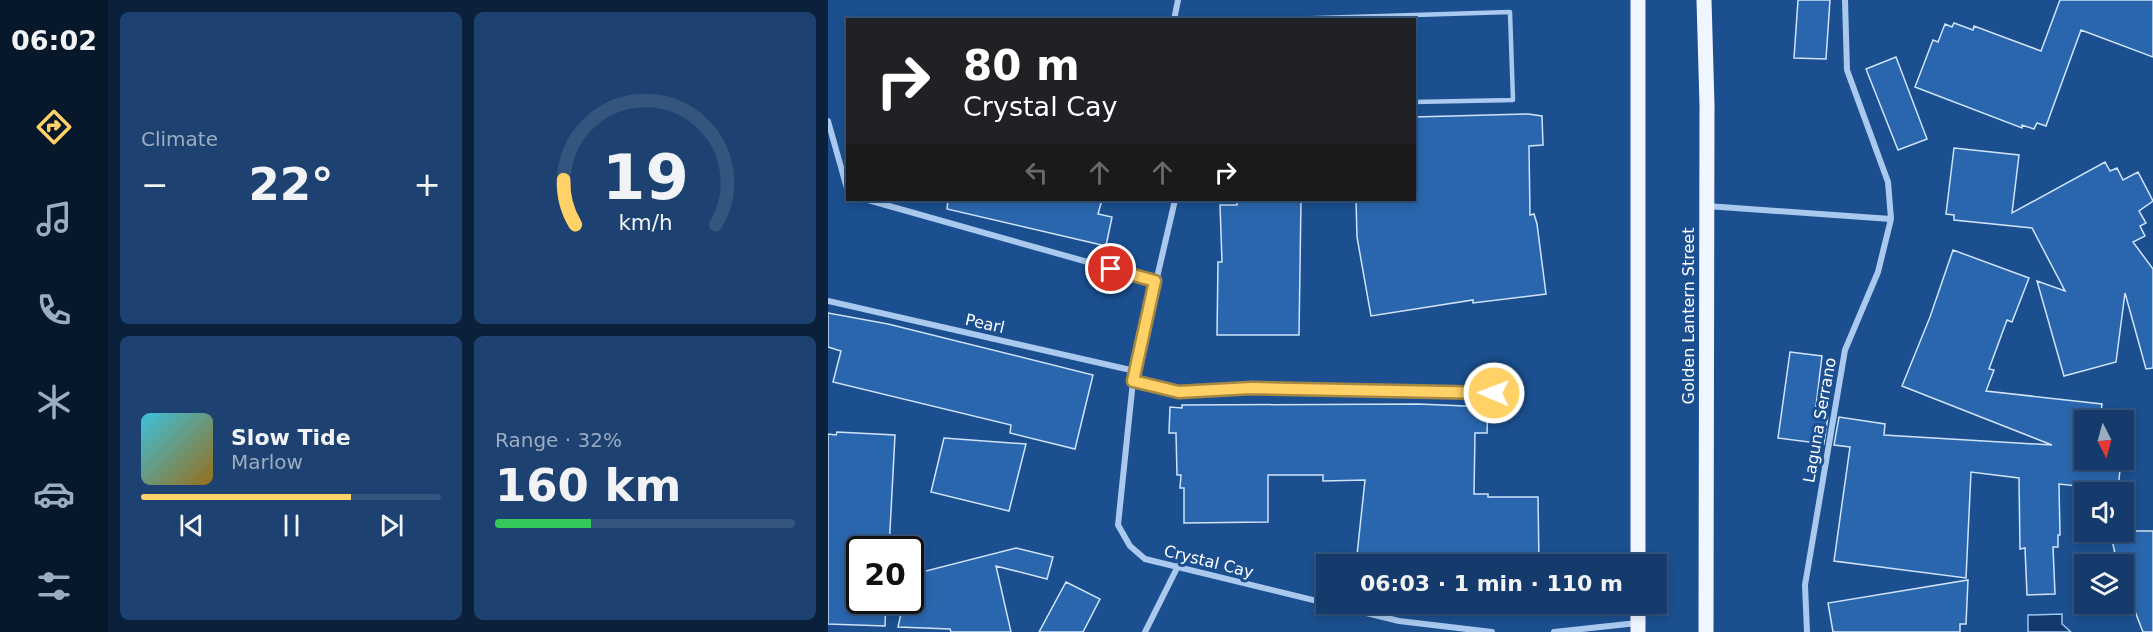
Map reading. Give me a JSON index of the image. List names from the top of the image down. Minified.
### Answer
{"streets":{"main road":["Golden Lantern Street"],"street":["Pearl","Laguna Serrano","Crystal Cay"]},"crossings":[["Pearl","Crystal Cay"]],"north":"bottom","page":{"tabs":"06:02","tile":["Climate",["Range · 32%","160 km"]],"turn":["80 m","Crystal Cay"],"heat":["−","22°","+"],"song":["Slow Tide","Marlow"],"limit":"20","trip":"06:03 · 1 min · 110 m","gauge":["19","km/h"]}}
